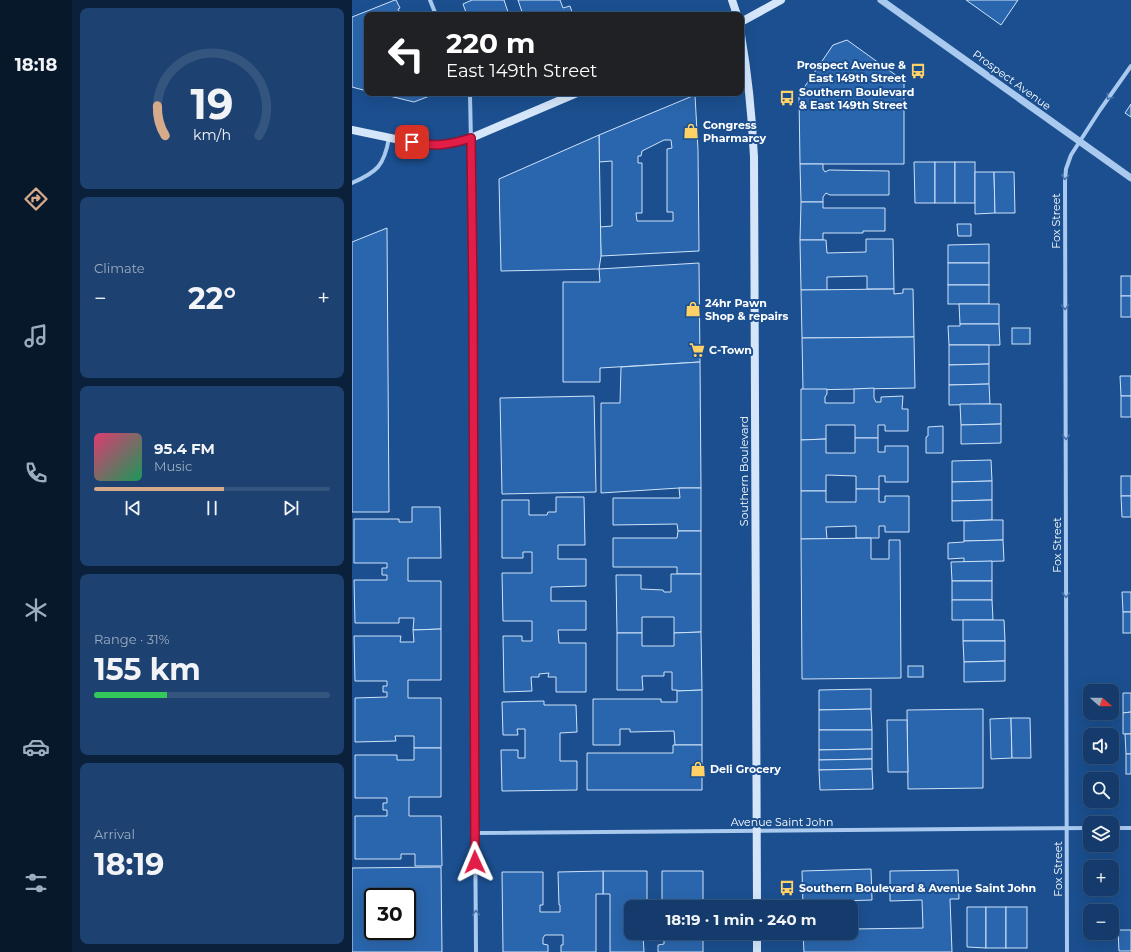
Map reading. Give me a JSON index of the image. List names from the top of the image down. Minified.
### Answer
{"streets":{"main road":["Southern Boulevard"],"street":["Prospect Avenue","Fox Street","Avenue Saint John"]},"crossings":[["Prospect Avenue","Fox Street"],["Fox Street","Avenue Saint John"],["Southern Boulevard","Avenue Saint John"]],"one_way":["Fox Street"],"places":{"bus stop":["Prospect Avenue & East 149th Street","Southern Boulevard & East 149th Street","Southern Boulevard & Avenue Saint John"],"shop":["Congress Pharmarcy","24hr Pawn Shop & repairs","Deli Grocery"],"supermarket":["C-Town"]},"north":"right","page":{"tabs":"18:18","turn":["220 m","East 149th Street"],"tile":["Climate",["Range · 31%","155 km"],["Arrival","18:19"]],"heat":["−","22°","+"],"song":["95.4 FM","Music"],"map_buttons":["+","−"],"limit":"30","trip":"18:19 · 1 min · 240 m","gauge":["19","km/h"]}}
